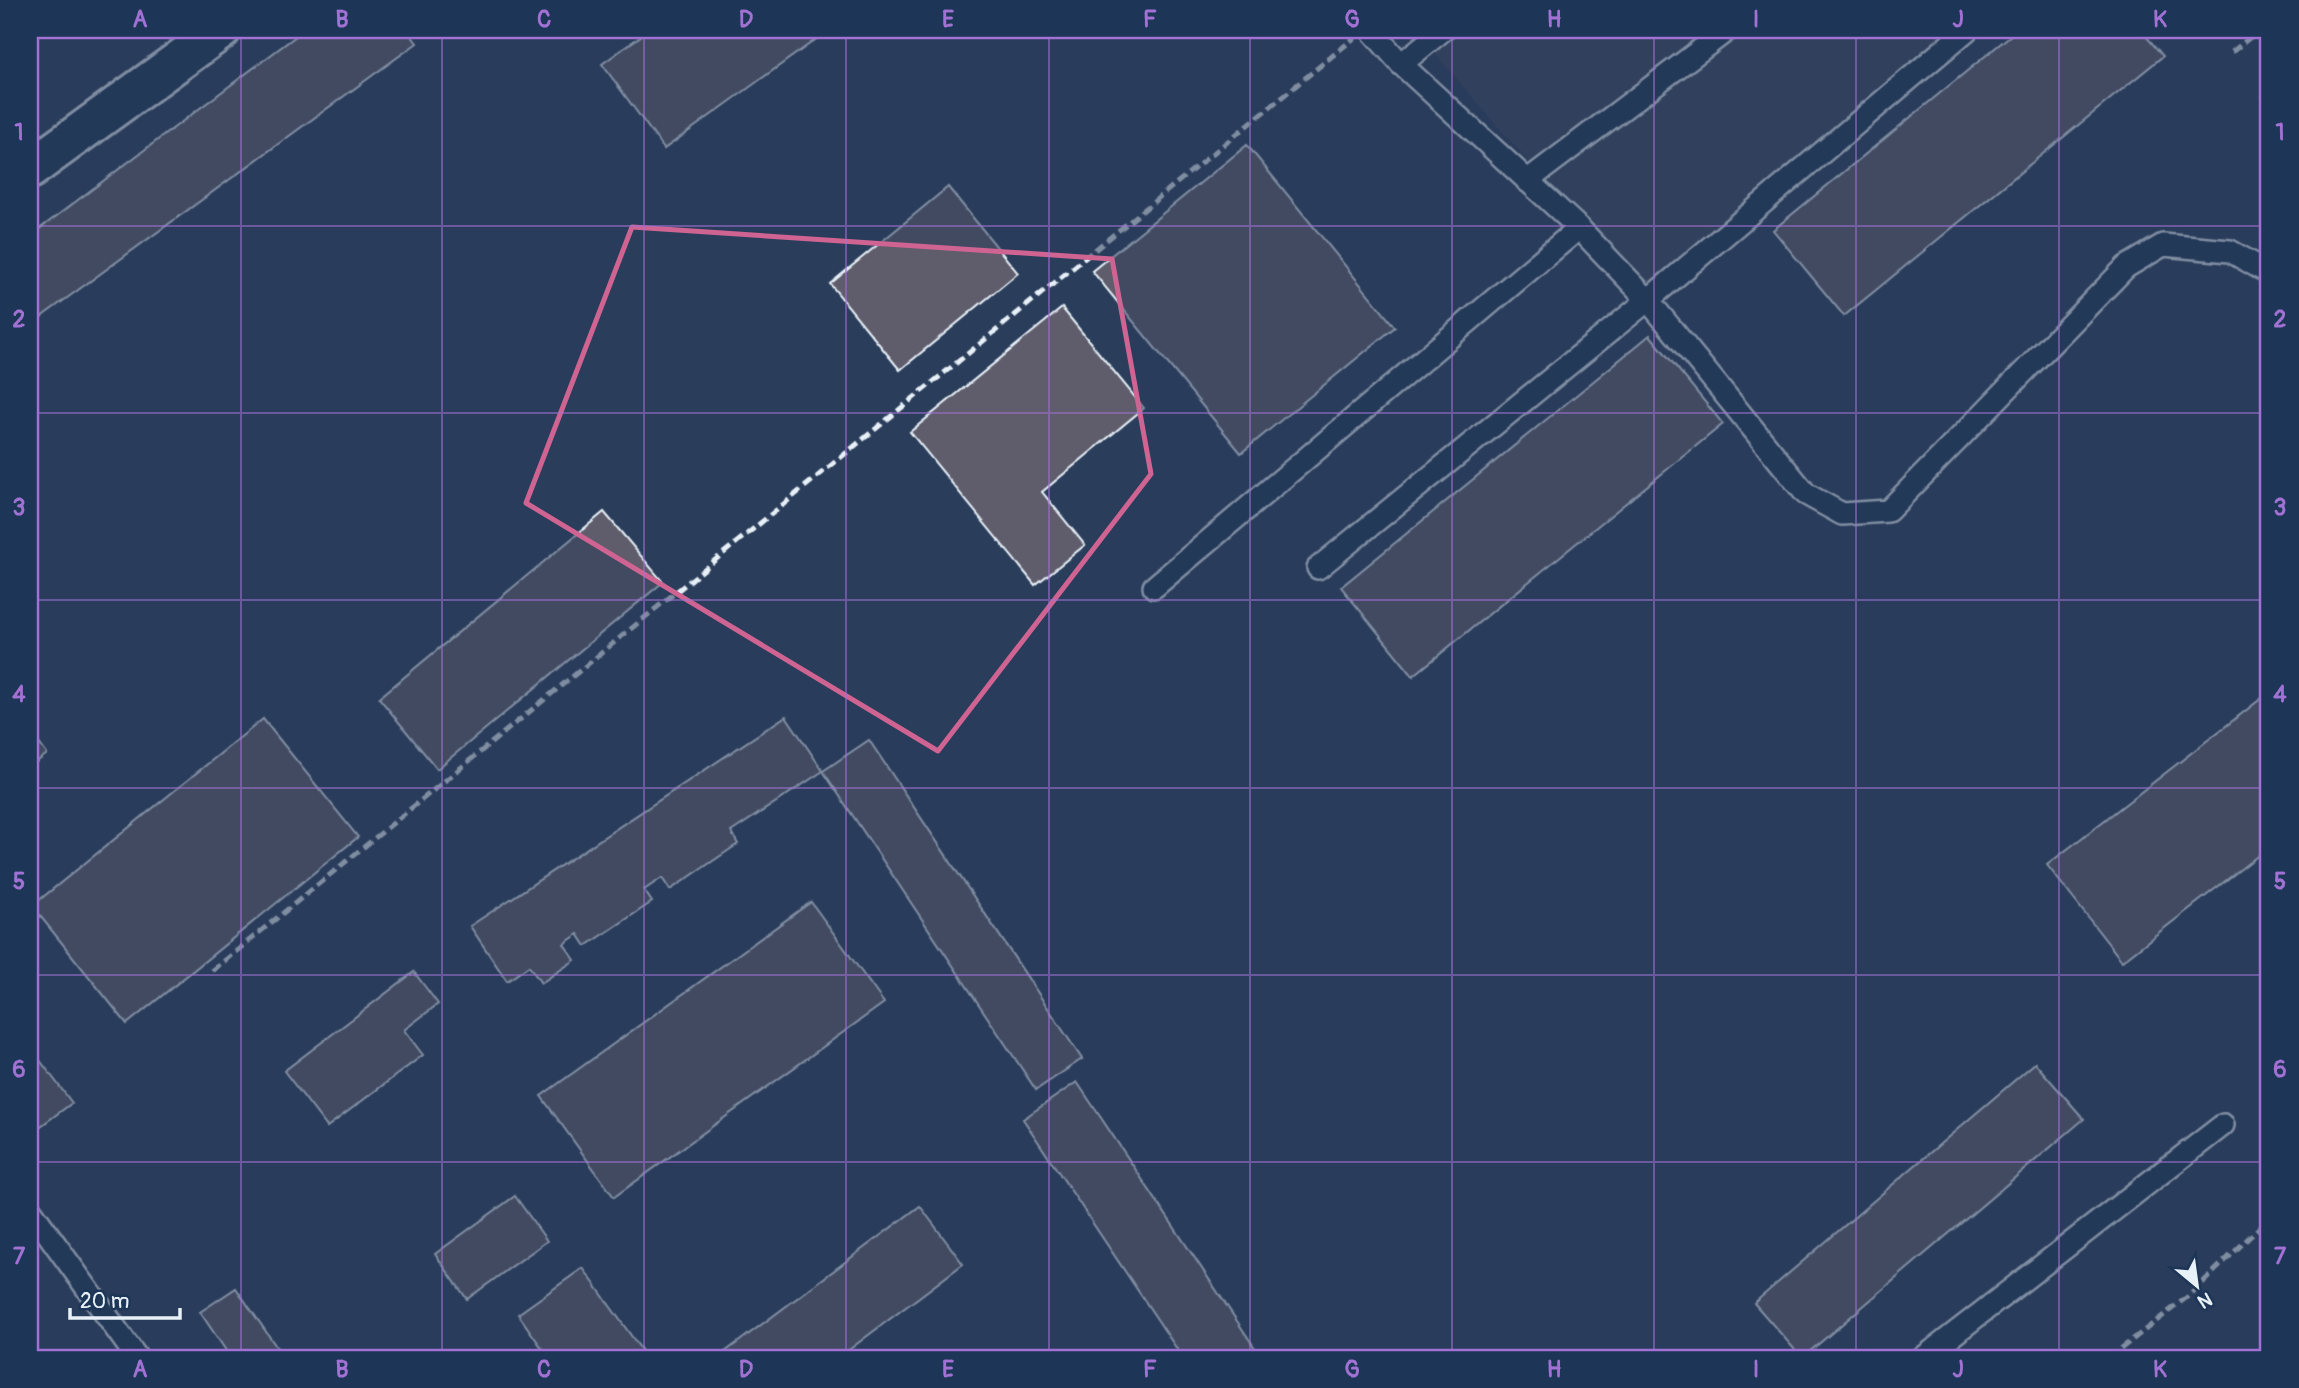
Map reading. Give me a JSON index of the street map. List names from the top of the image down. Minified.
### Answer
{"scale_bar":"20 m","north":"bottom right","grid":{"columns":["A","B","C","D","E","F","G","H","I","J","K"],"rows":["1","2","3","4","5","6","7"]}}
